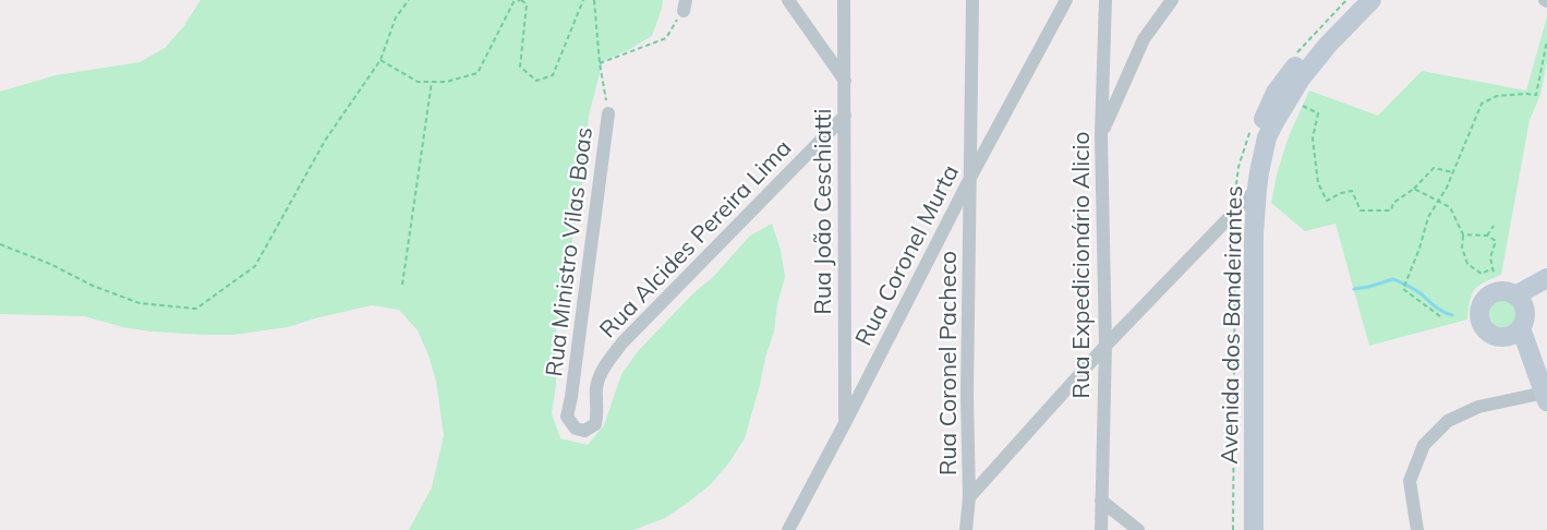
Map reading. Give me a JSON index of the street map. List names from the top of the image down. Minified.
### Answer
{"streets":{"street":["Rua João Ceschiatti","Rua Alcides Pereira Lima","Rua Ministro Vilas Boas","Rua Coronel Murta","Rua Expedicionário Alicio","Avenida dos Bandeirantes","Rua Coronel Pacheco"]},"crossings":[["Rua João Ceschiatti","Rua Alcides Pereira Lima"],["Rua João Ceschiatti","Rua Coronel Murta"],["Rua Alcides Pereira Lima","Rua Ministro Vilas Boas"],["Rua Coronel Murta","Rua Coronel Pacheco"]]}
